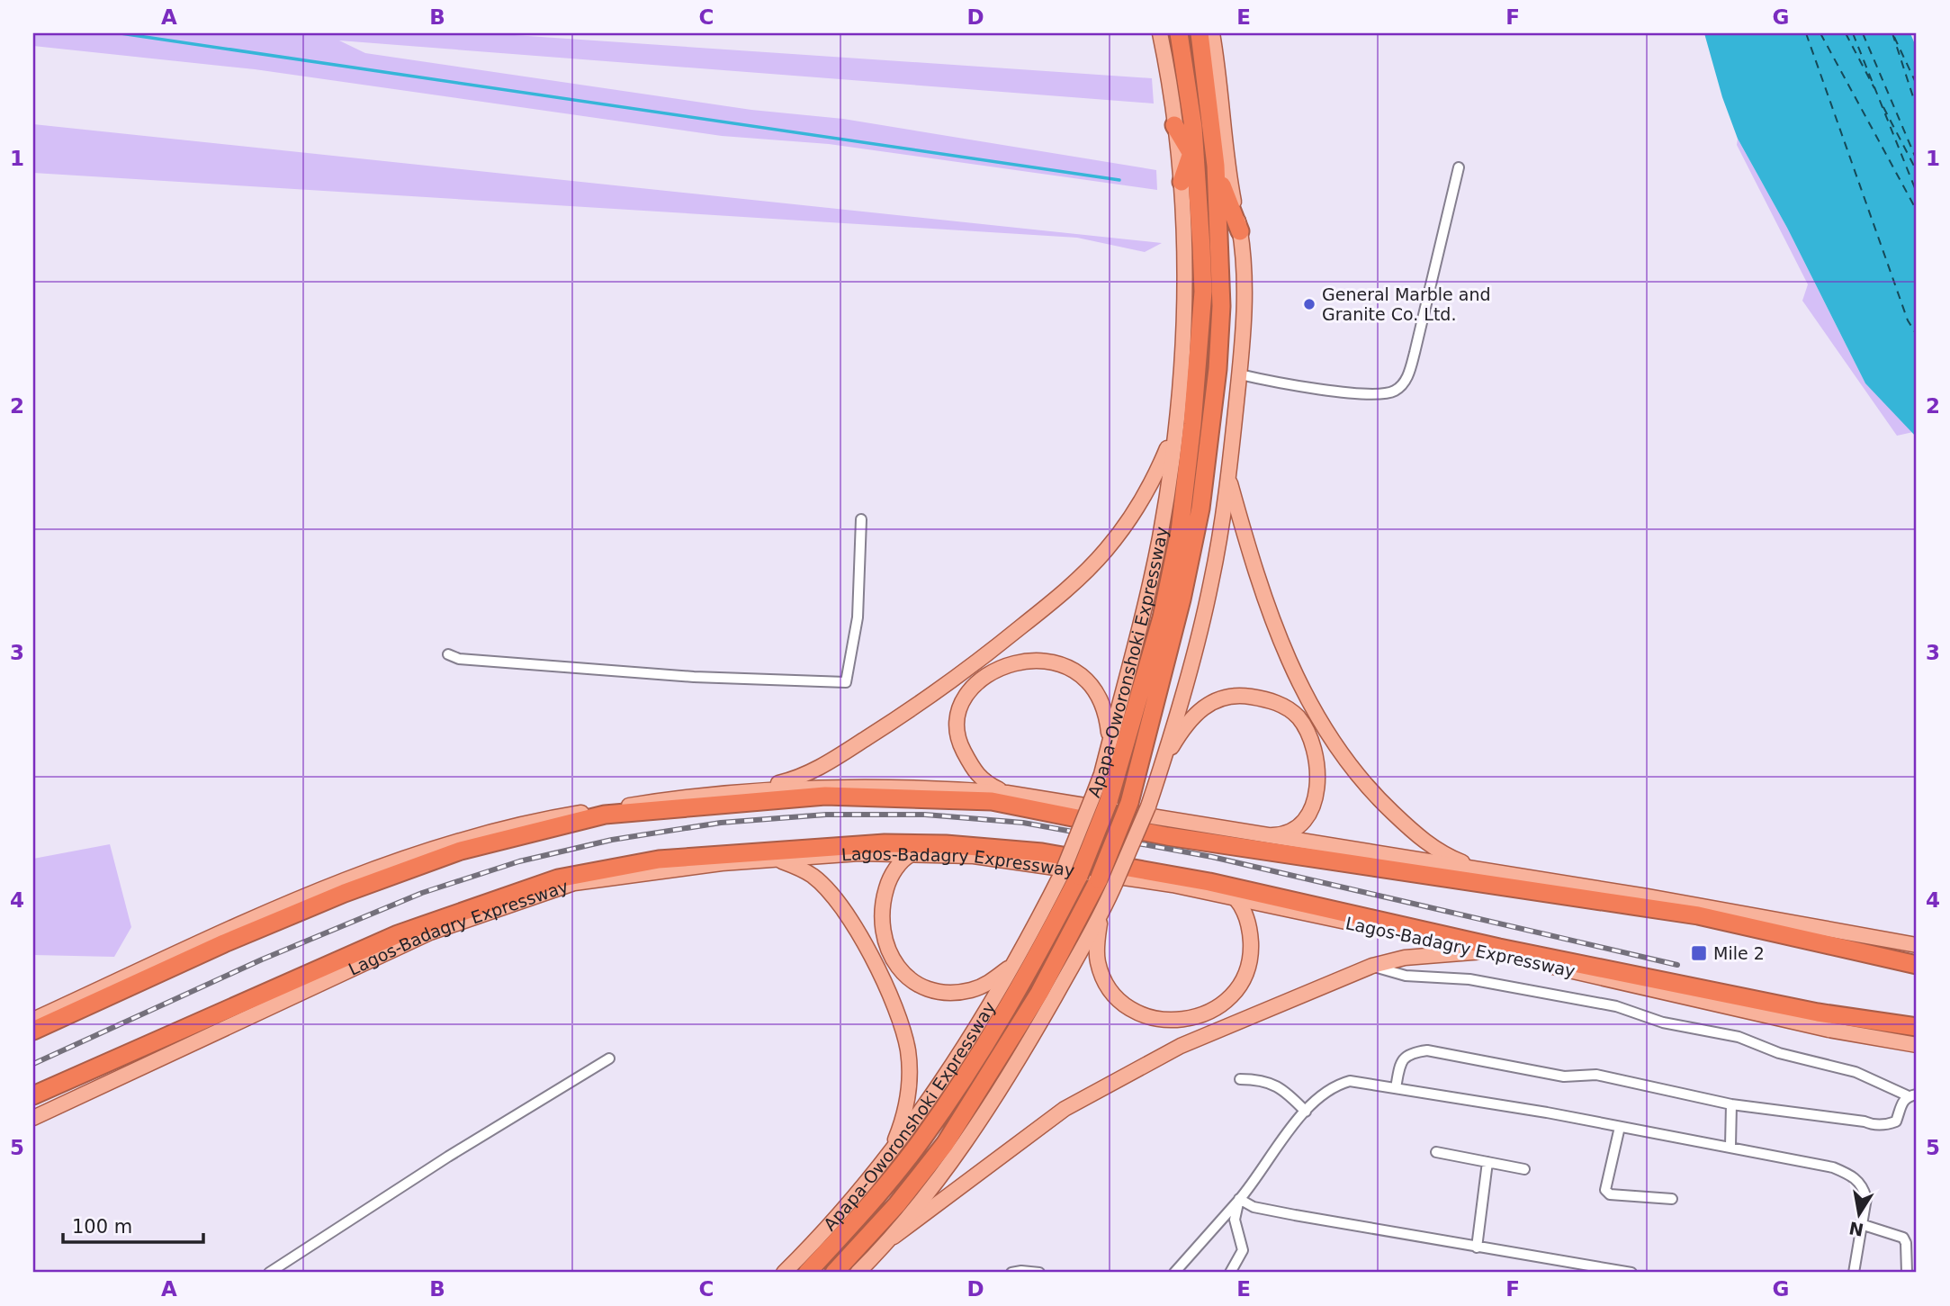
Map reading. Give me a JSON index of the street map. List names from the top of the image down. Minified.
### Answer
{"streets":{"highway":["Apapa-Oworonshoki Expressway","Lagos-Badagry Expressway"]},"places":{"other":["General Marble and Granite Co. Ltd."],"transit":["Mile 2"]},"scale_bar":"100 m","north":"bottom","grid":{"columns":["A","B","C","D","E","F","G"],"rows":["1","2","3","4","5"]}}
